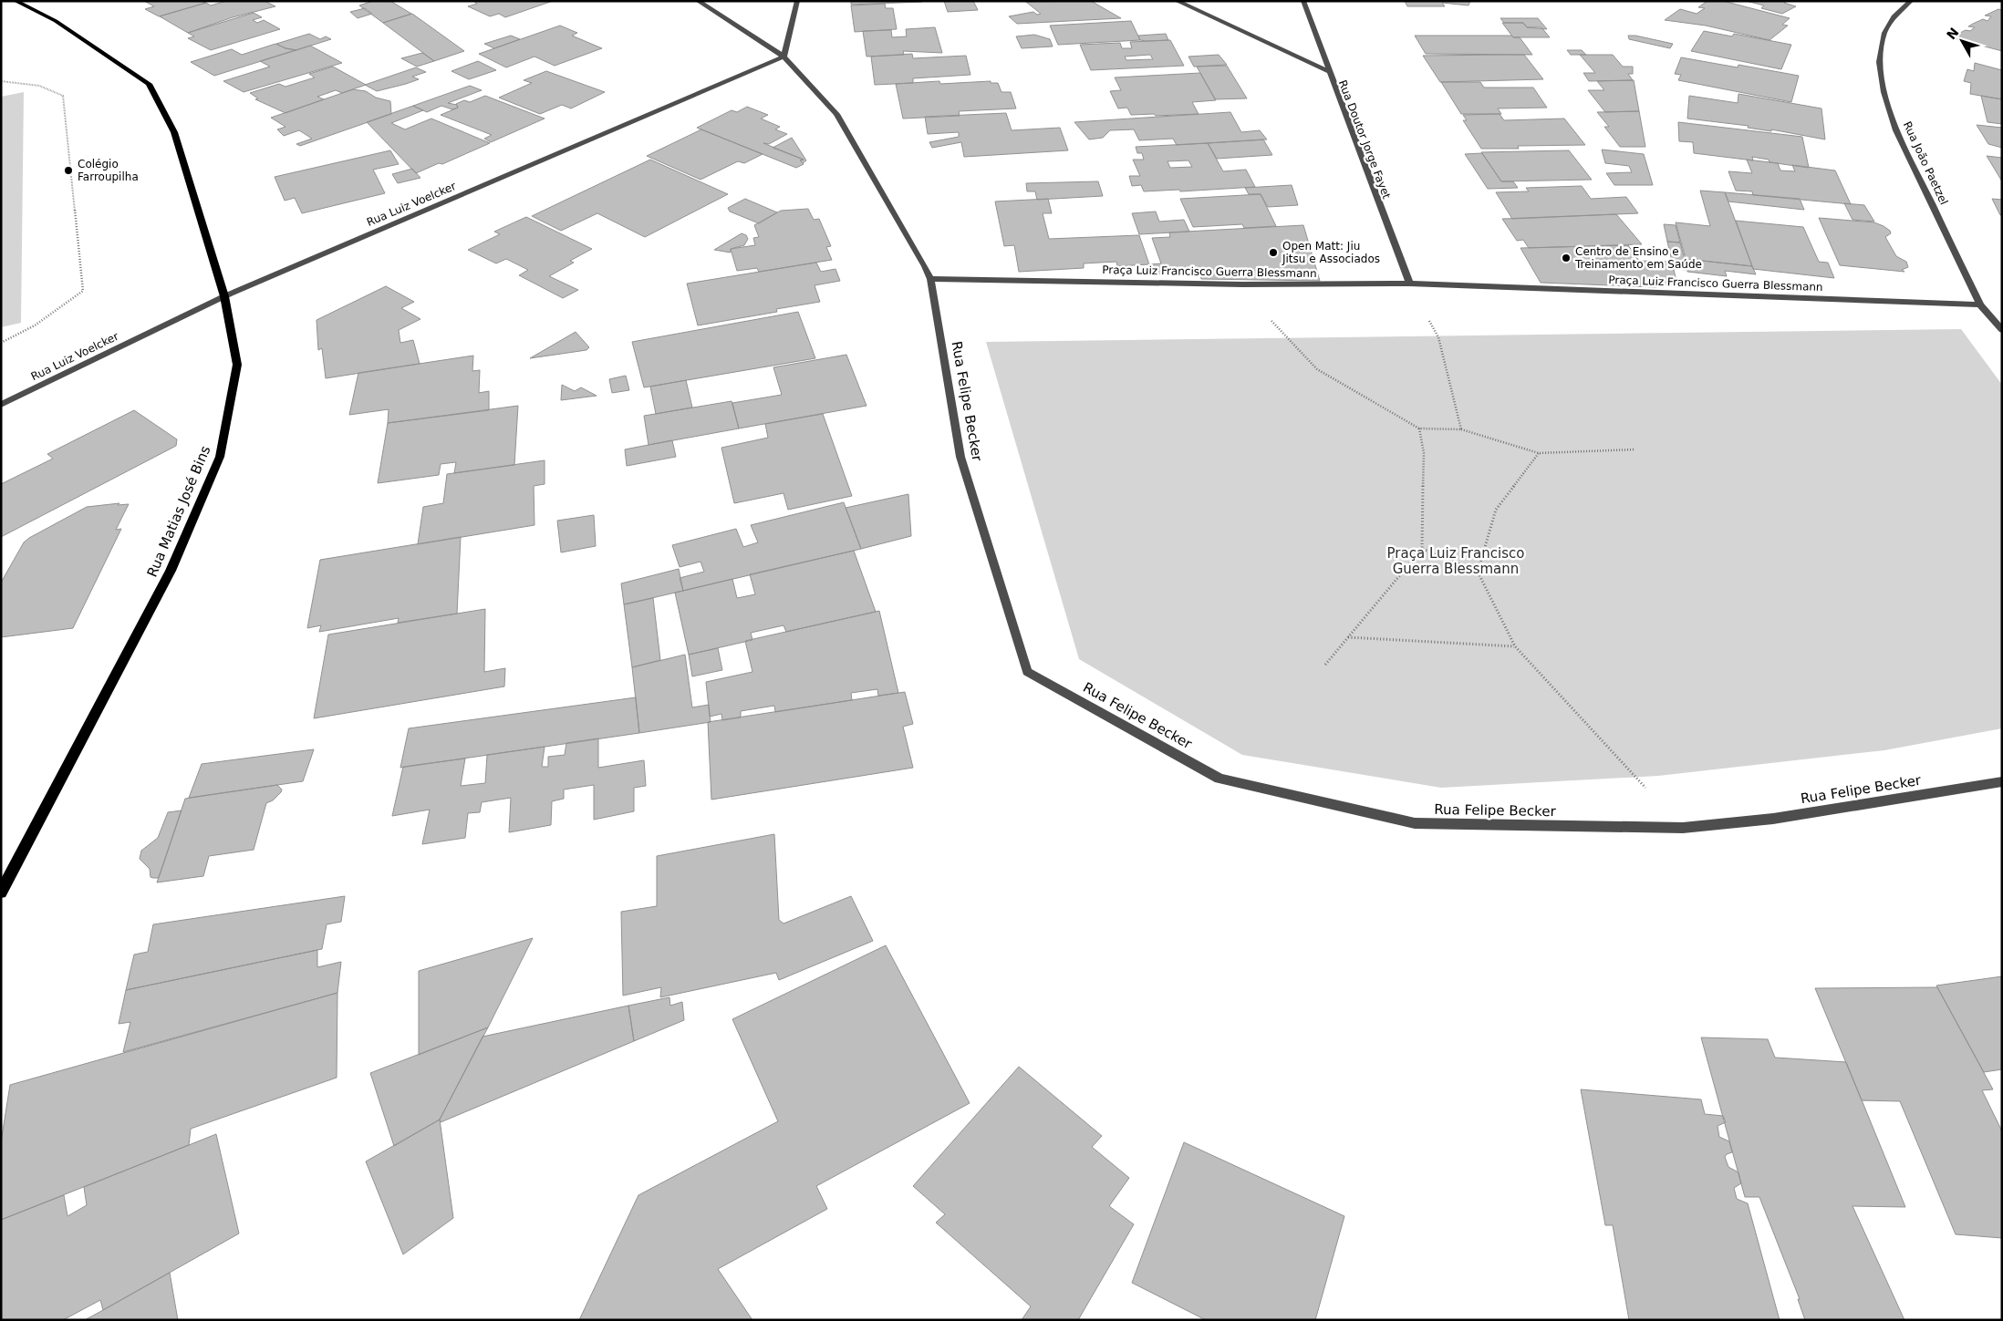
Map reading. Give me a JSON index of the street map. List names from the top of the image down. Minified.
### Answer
{"streets":{"main road":["Rua Matias José Bins"],"street":["Rua Doutor Jorge Fayet","Rua João Paetzel","Rua Luiz Voelcker","Praça Luiz Francisco Guerra Blessmann","Rua Felipe Becker"]},"crossings":[["Rua Doutor Jorge Fayet","Praça Luiz Francisco Guerra Blessmann"],["Rua João Paetzel","Praça Luiz Francisco Guerra Blessmann"],["Rua Luiz Voelcker","Rua Felipe Becker"],["Rua Luiz Voelcker","Rua Matias José Bins"],["Praça Luiz Francisco Guerra Blessmann","Rua Felipe Becker"]],"parks":["Praça Luiz Francisco Guerra Blessmann"],"places":["Colégio Farroupilha","Open Matt: Jiu Jitsu e Associados","Centro de Ensino e Treinamento em Saúde"],"north":"top left"}
